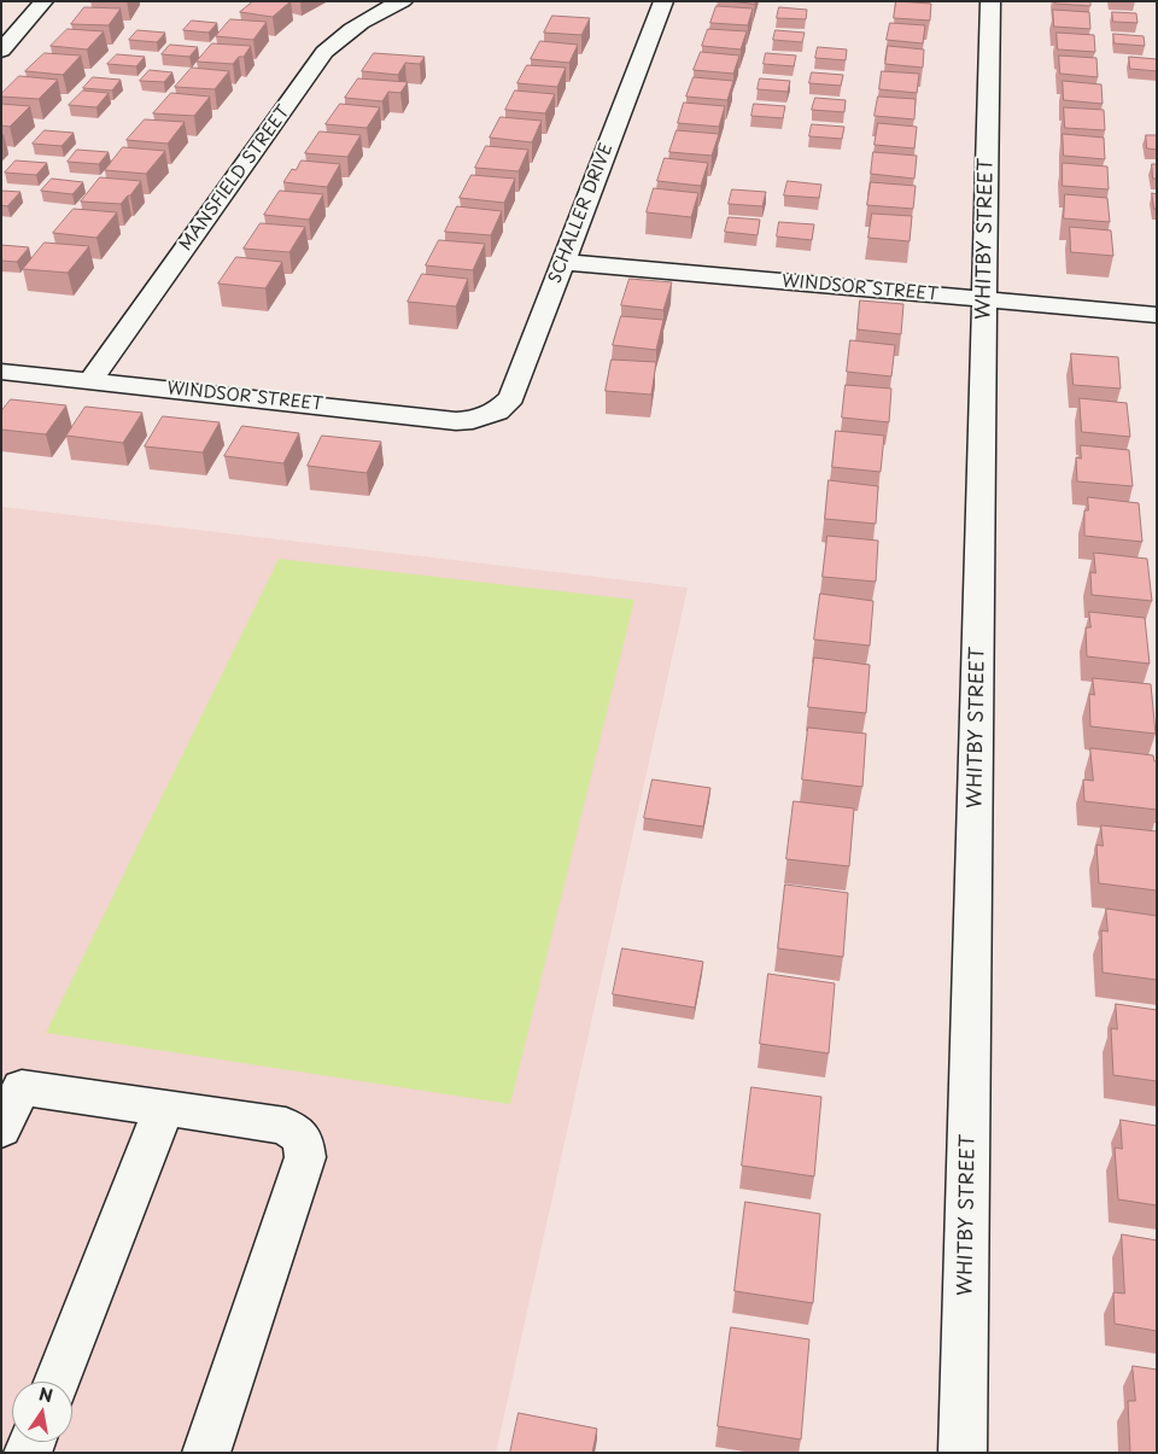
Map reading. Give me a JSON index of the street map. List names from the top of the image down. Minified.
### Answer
{"streets":{"street":["MANSFIELD STREET","SCHALLER DRIVE","WHITBY STREET","WINDSOR STREET"]},"crossings":[["MANSFIELD STREET","WINDSOR STREET"],["SCHALLER DRIVE","WINDSOR STREET"],["WHITBY STREET","WINDSOR STREET"]],"north":"top"}
